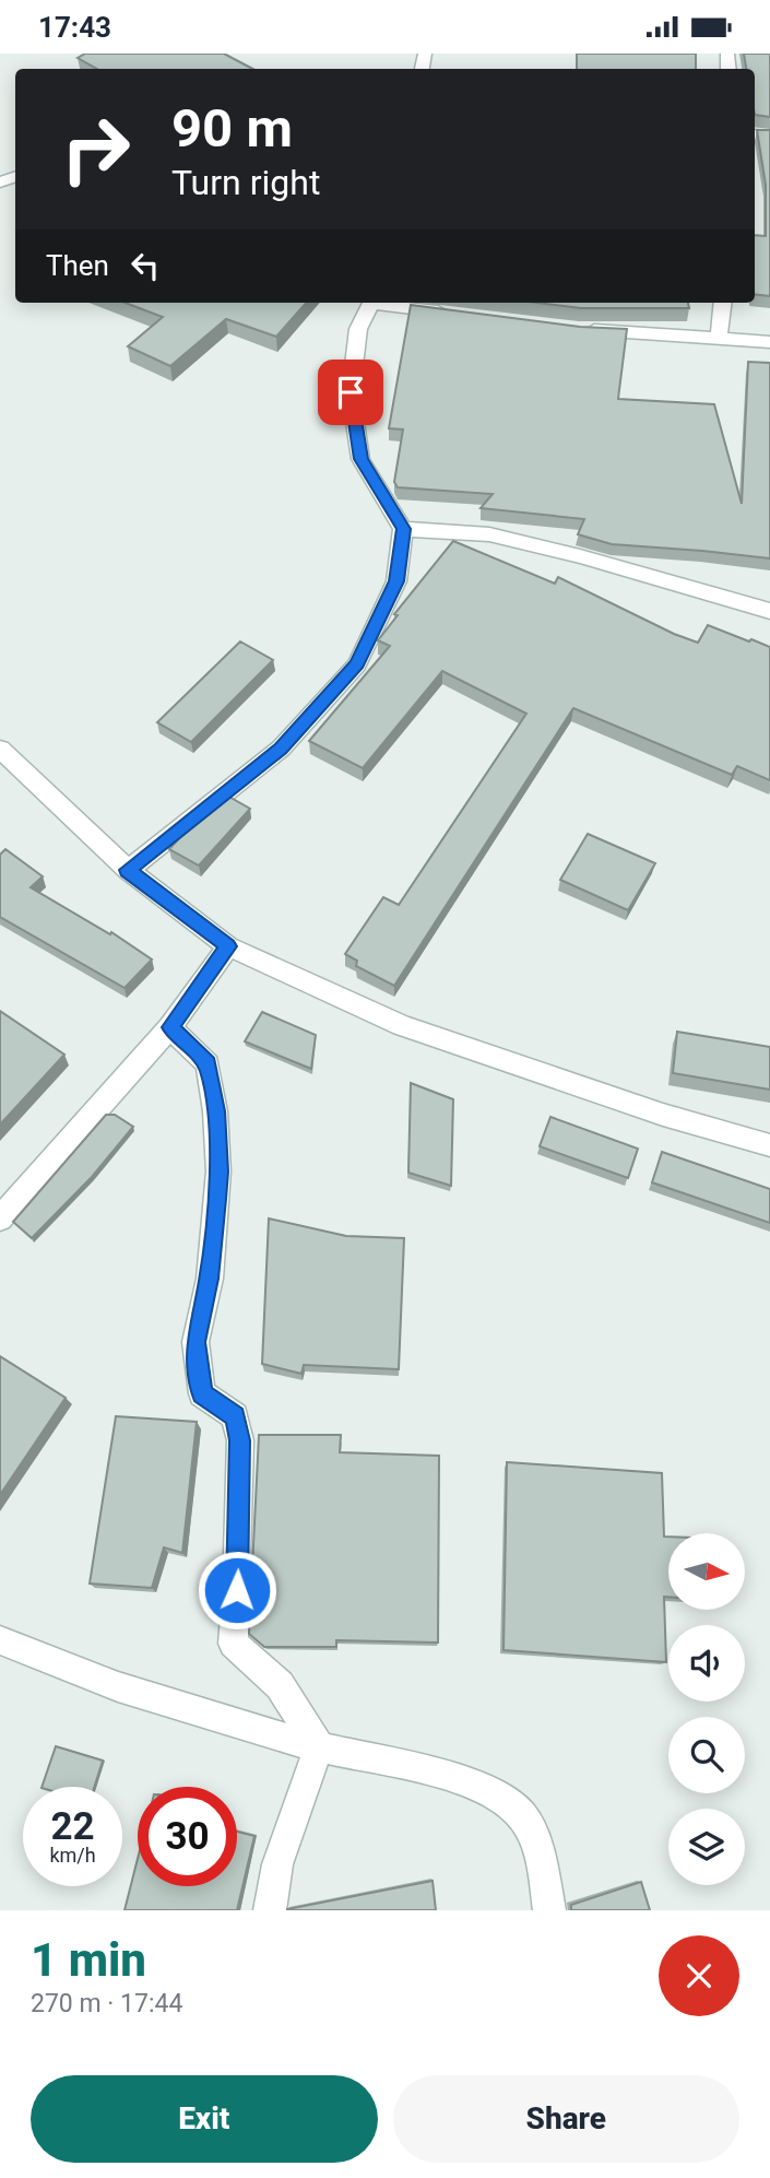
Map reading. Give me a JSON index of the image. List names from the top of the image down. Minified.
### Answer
{"north":"right","page":{"status":"17:43","turn":["90 m","Turn right"],"then":"Then","speed":"22 km/h","limit":"30","heading":["1 min","270 m · 17:44"],"buttons":["Exit","Share"]}}
